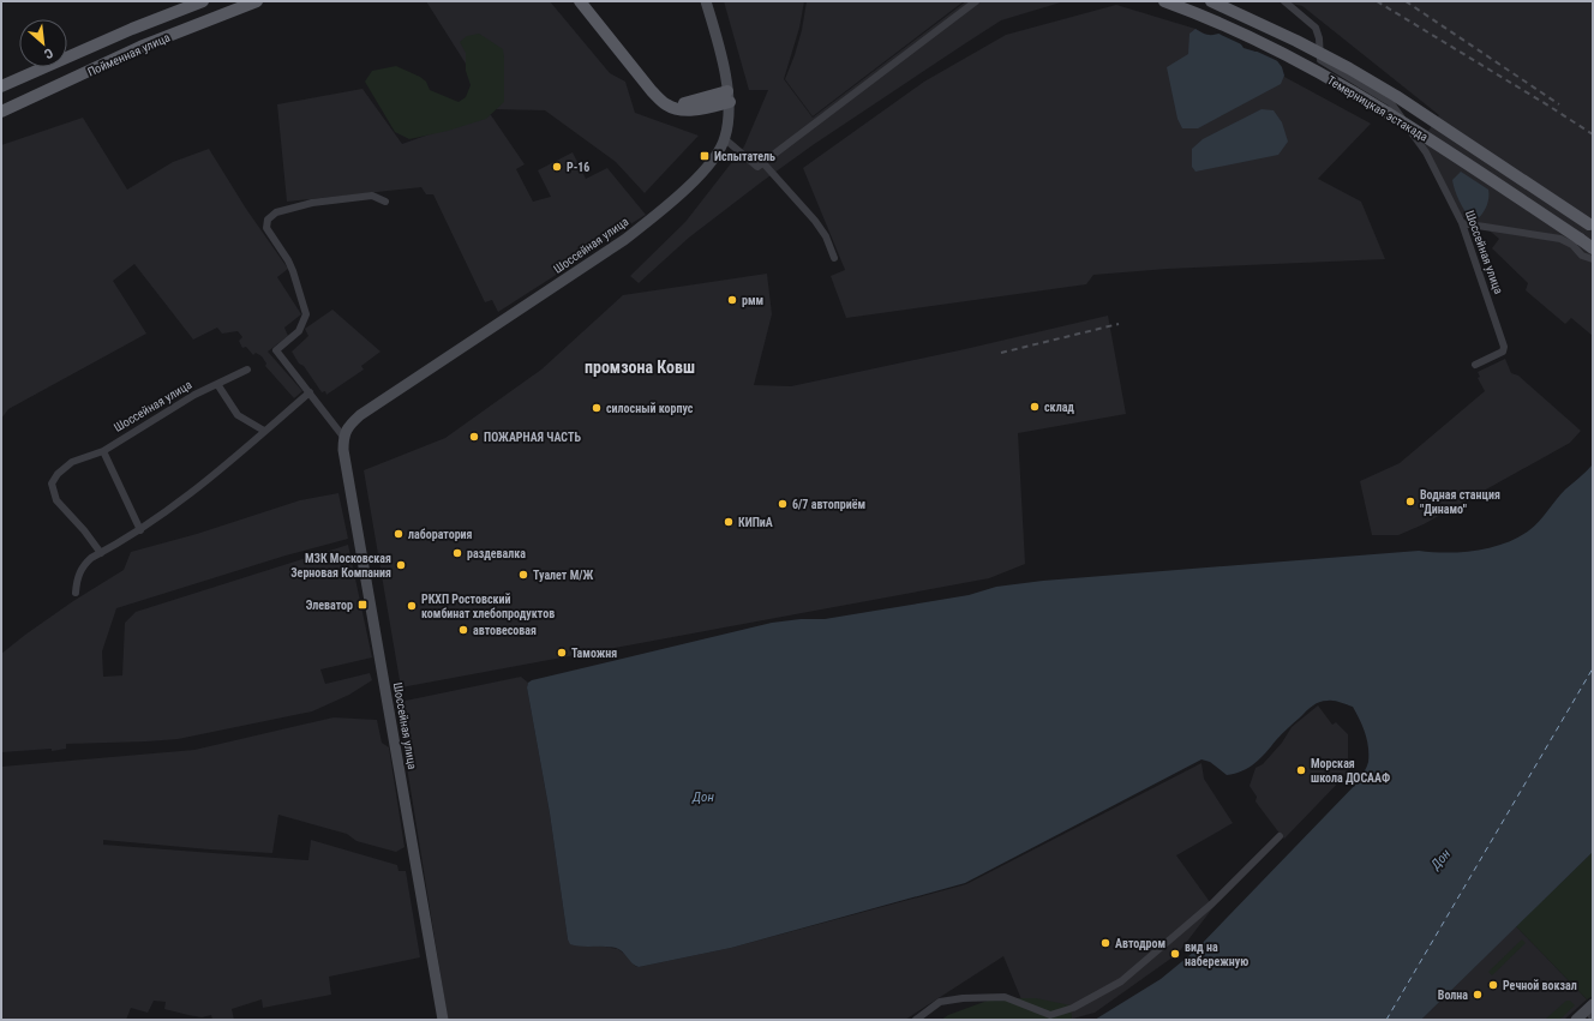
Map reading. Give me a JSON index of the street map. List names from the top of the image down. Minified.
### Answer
{"streets":{"main road":["Пойменная улица","Темерницкая эстакада","Шоссейная улица"]},"districts":["промзона Ковш"],"water":["Дон"],"places":{"transit":["Испытатель","Элеватор"],"other":["Р-16","рмм","склад","силосный корпус","ПОЖАРНАЯ ЧАСТЬ","Водная станция \"Динамо\"","6/7 автоприём","КИПиА","лаборатория","раздевалка","МЗК Московская Зерновая Компания","Туалет М/Ж","РКХП Ростовский комбинат хлебопродуктов","автовесовая","Таможня","Морская школа ДОСААФ","Автодром","вид на набережную","Речной вокзал","Волна"]},"north":"bottom right"}
